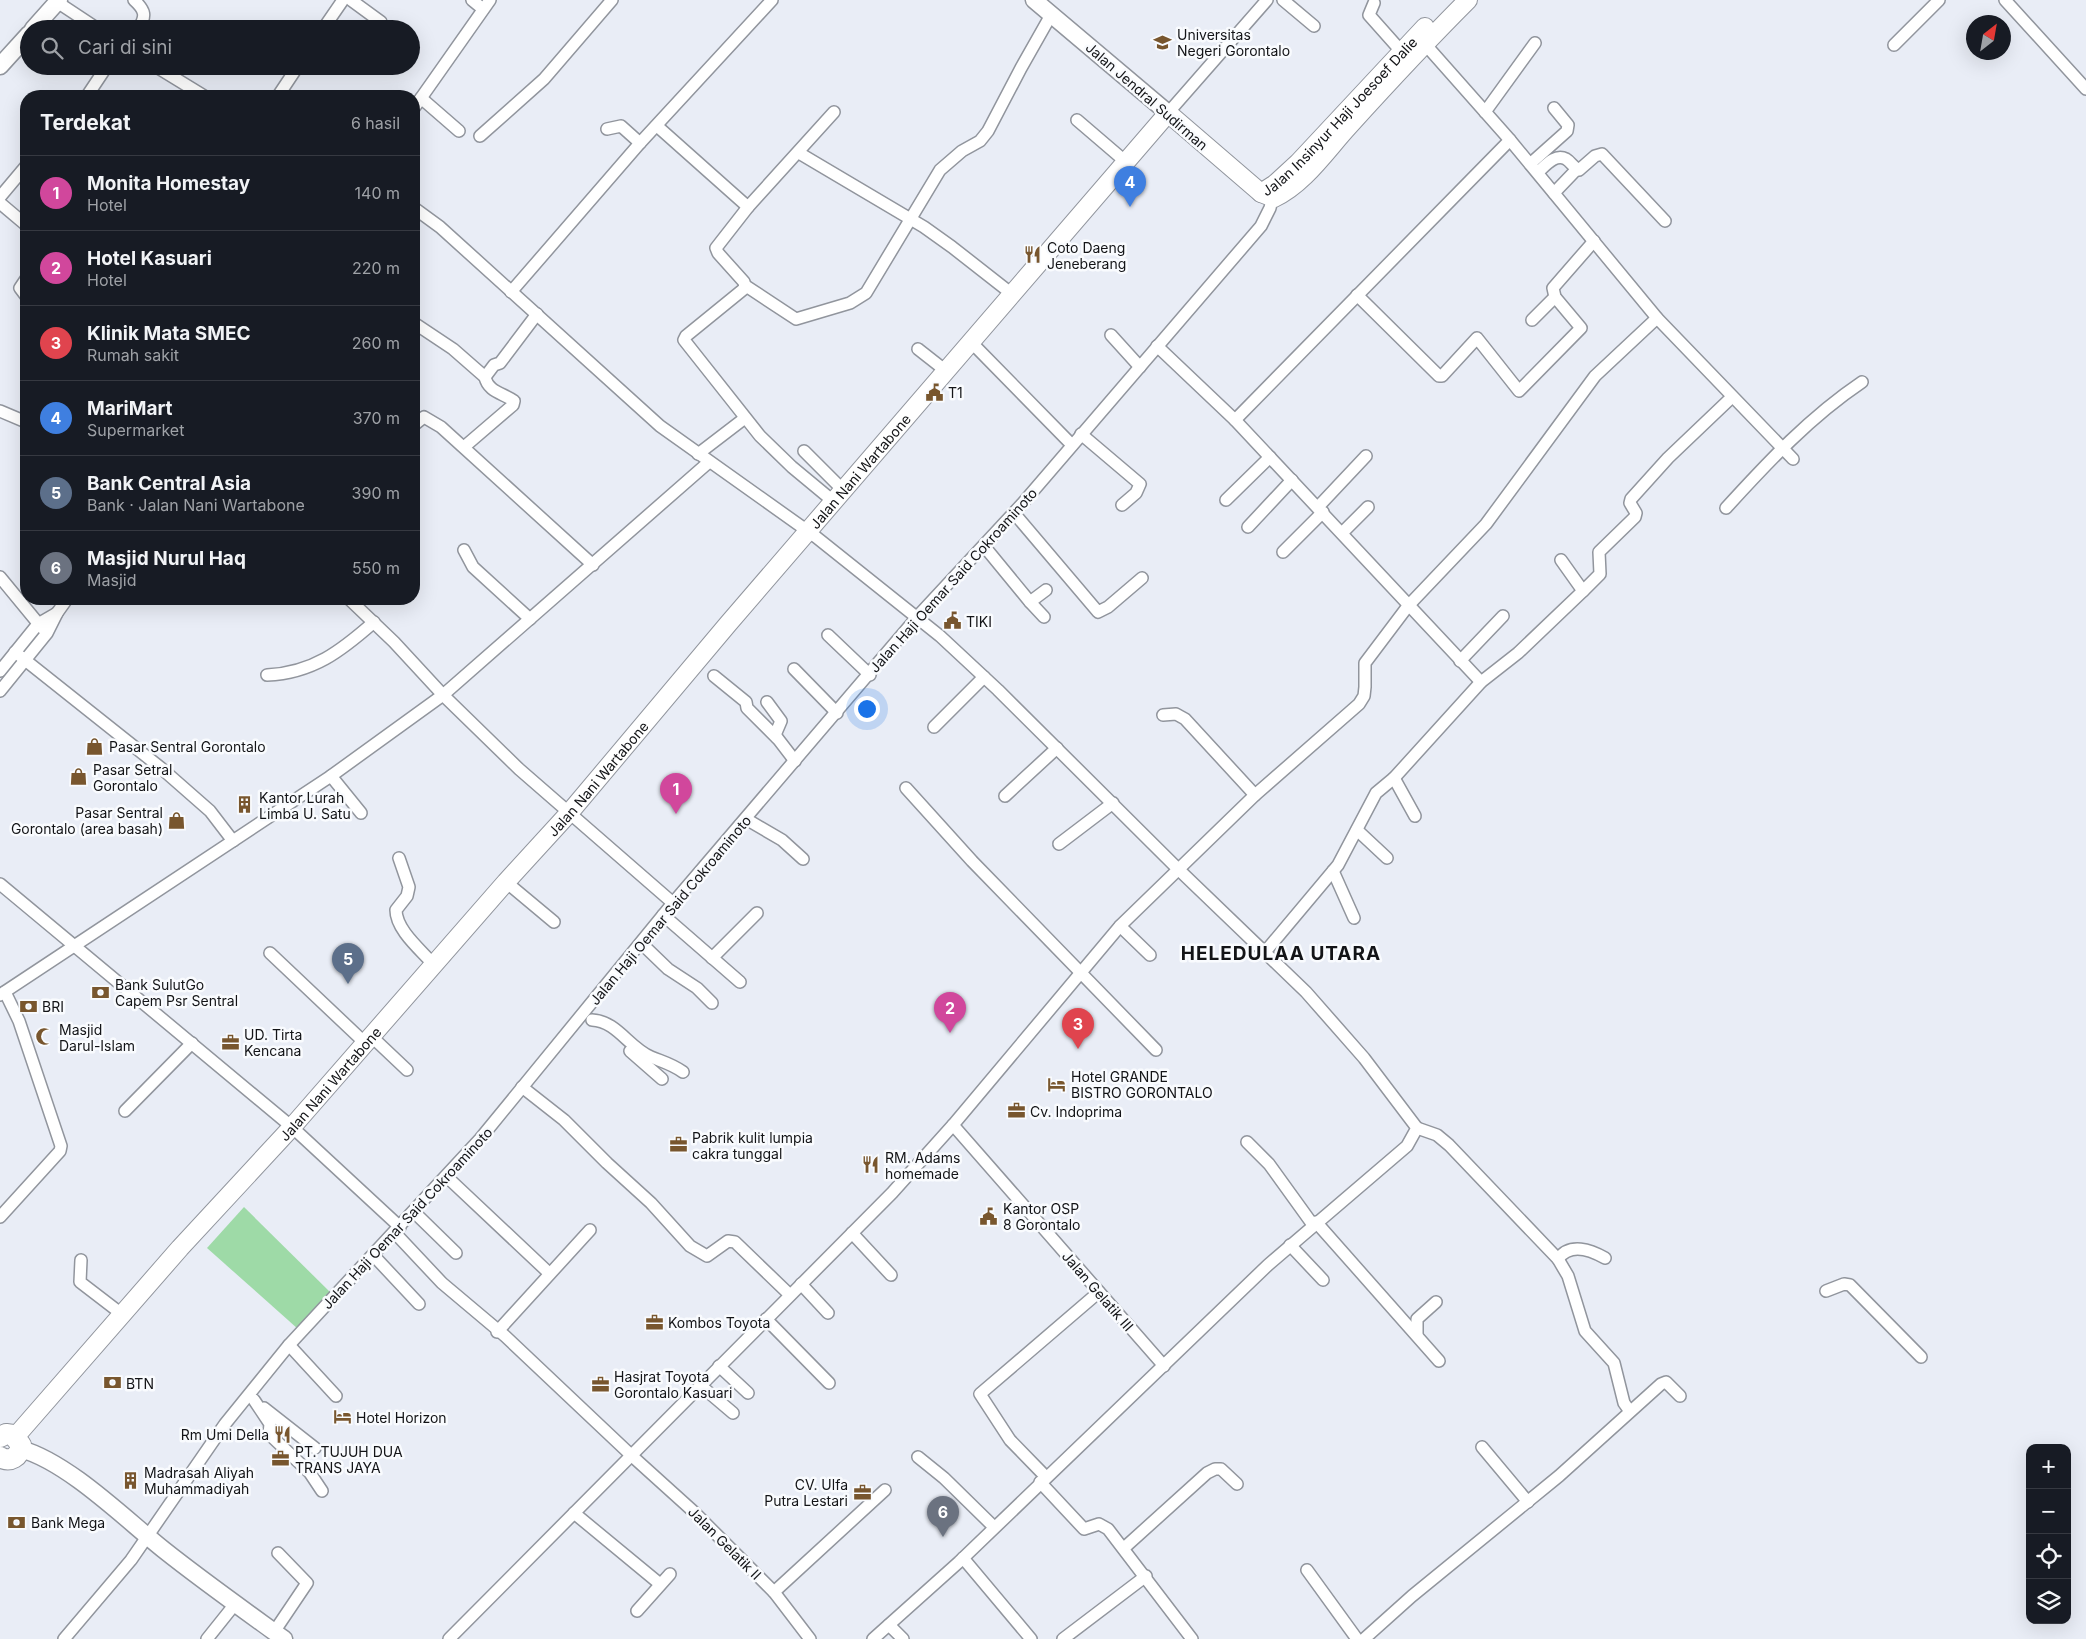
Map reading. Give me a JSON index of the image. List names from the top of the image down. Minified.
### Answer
{"streets":{"main road":["Jalan Jendral Sudirman","Jalan Insinyur Haji Joesoef Dalie","Jalan Nani Wartabone"],"street":["Jalan Haji Oemar Said Cokroaminoto","Jalan Gelatik III","Jalan Gelatik II"]},"crossings":[["Jalan Jendral Sudirman","Jalan Insinyur Haji Joesoef Dalie"],["Jalan Jendral Sudirman","Jalan Nani Wartabone"],["Jalan Jendral Sudirman","Jalan Haji Oemar Said Cokroaminoto"],["Jalan Insinyur Haji Joesoef Dalie","Jalan Haji Oemar Said Cokroaminoto"],["Jalan Nani Wartabone","Jalan Gelatik II"],["Jalan Haji Oemar Said Cokroaminoto","Jalan Gelatik II"]],"districts":["HELEDULAA UTARA"],"places":{"school or university":["Universitas Negeri Gorontalo"],"restaurant":["Coto Daeng Jeneberang","RM. Adams homemade","Rm Umi Della"],"public building":["T1","TIKI","Kantor OSP 8 Gorontalo"],"shop":["Pasar Sentral Gorontalo","Pasar Setral Gorontalo","Pasar Sentral Gorontalo (area basah)"],"building":["Kantor Lurah Limba U. Satu","Madrasah Aliyah Muhammadiyah"],"bank":["Bank SulutGo Capem Psr Sentral","BRI","BTN","Bank Mega"],"mosque":["Masjid Darul-Islam"],"office":["UD. Tirta Kencana","Cv. Indoprima","Pabrik kulit lumpia cakra tunggal","Kombos Toyota","Hasjrat Toyota Gorontalo Kasuari","PT. TUJUH DUA TRANS JAYA","CV. Ulfa Putra Lestari"],"hotel":["Hotel GRANDE BISTRO GORONTALO","Hotel Horizon"]},"north":"top right","page":{"search":"Cari di sini","heading":["Terdekat","6 hasil"],"list":[{"mark":"1","name":"Monita Homestay","note":"Hotel","value":"140 m"},{"mark":"2","name":"Hotel Kasuari","note":"Hotel","value":"220 m"},{"mark":"3","name":"Klinik Mata SMEC","note":"Rumah sakit","value":"260 m"},{"mark":"4","name":"MariMart","note":"Supermarket","value":"370 m"},{"mark":"5","name":"Bank Central Asia","note":"Bank · Jalan Nani Wartabone","value":"390 m"},{"mark":"6","name":"Masjid Nurul Haq","note":"Masjid","value":"550 m"}],"pins":["4","1","5","2","3","6"],"map_buttons":["+","−"]}}
